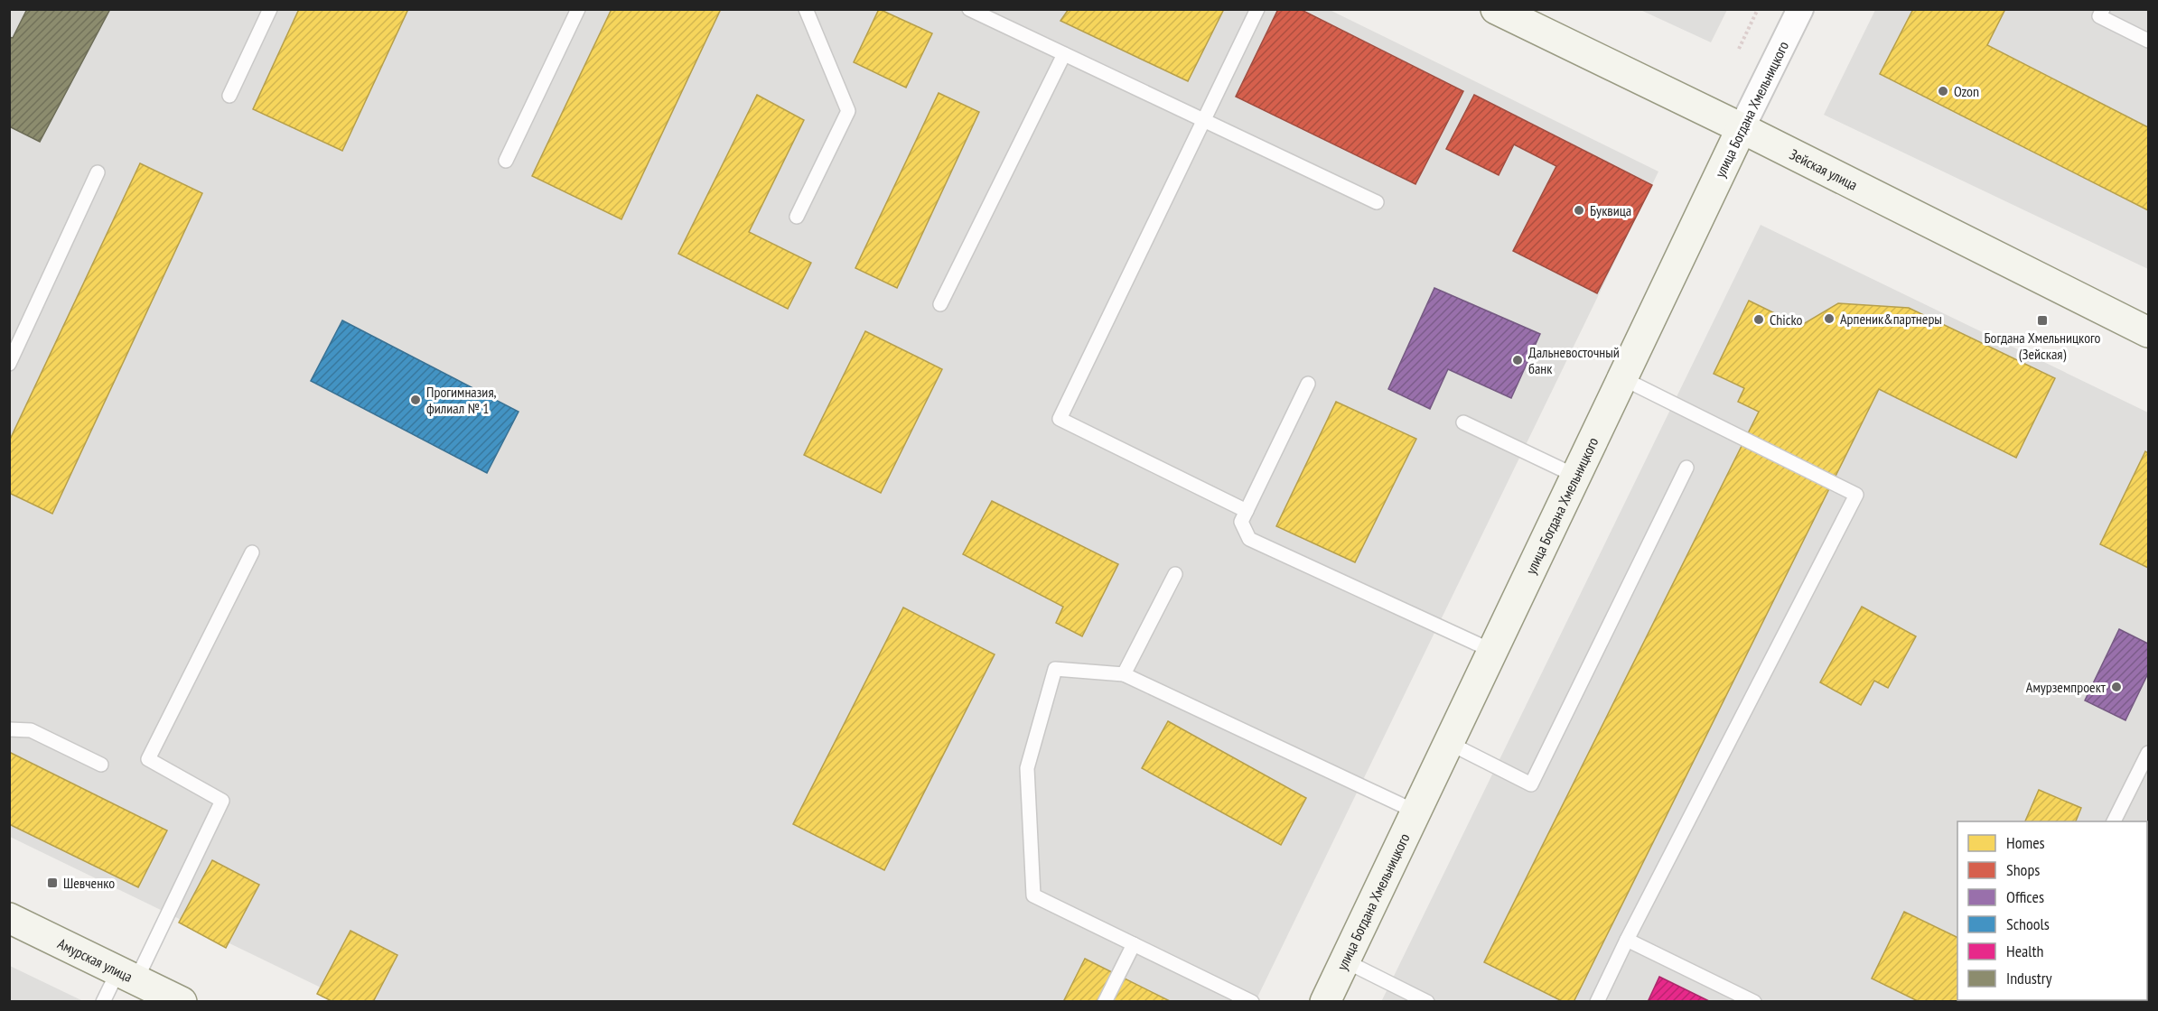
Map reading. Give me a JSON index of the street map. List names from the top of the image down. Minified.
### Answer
{"streets":{"street":["улица Богдана Хмельницкого","Зейская улица","Амурская улица"]},"crossings":[["улица Богдана Хмельницкого","Зейская улица"]],"places":{"other":["Ozon","Буквица","Арпеник&партнеры","Chicko","Дальневосточный банк","Прогимназия, филиал № 1","Амурземпроект"],"transit":["Богдана Хмельницкого (Зейская)","Шевченко"]},"legend":["Homes","Shops","Offices","Schools","Health","Industry"]}
